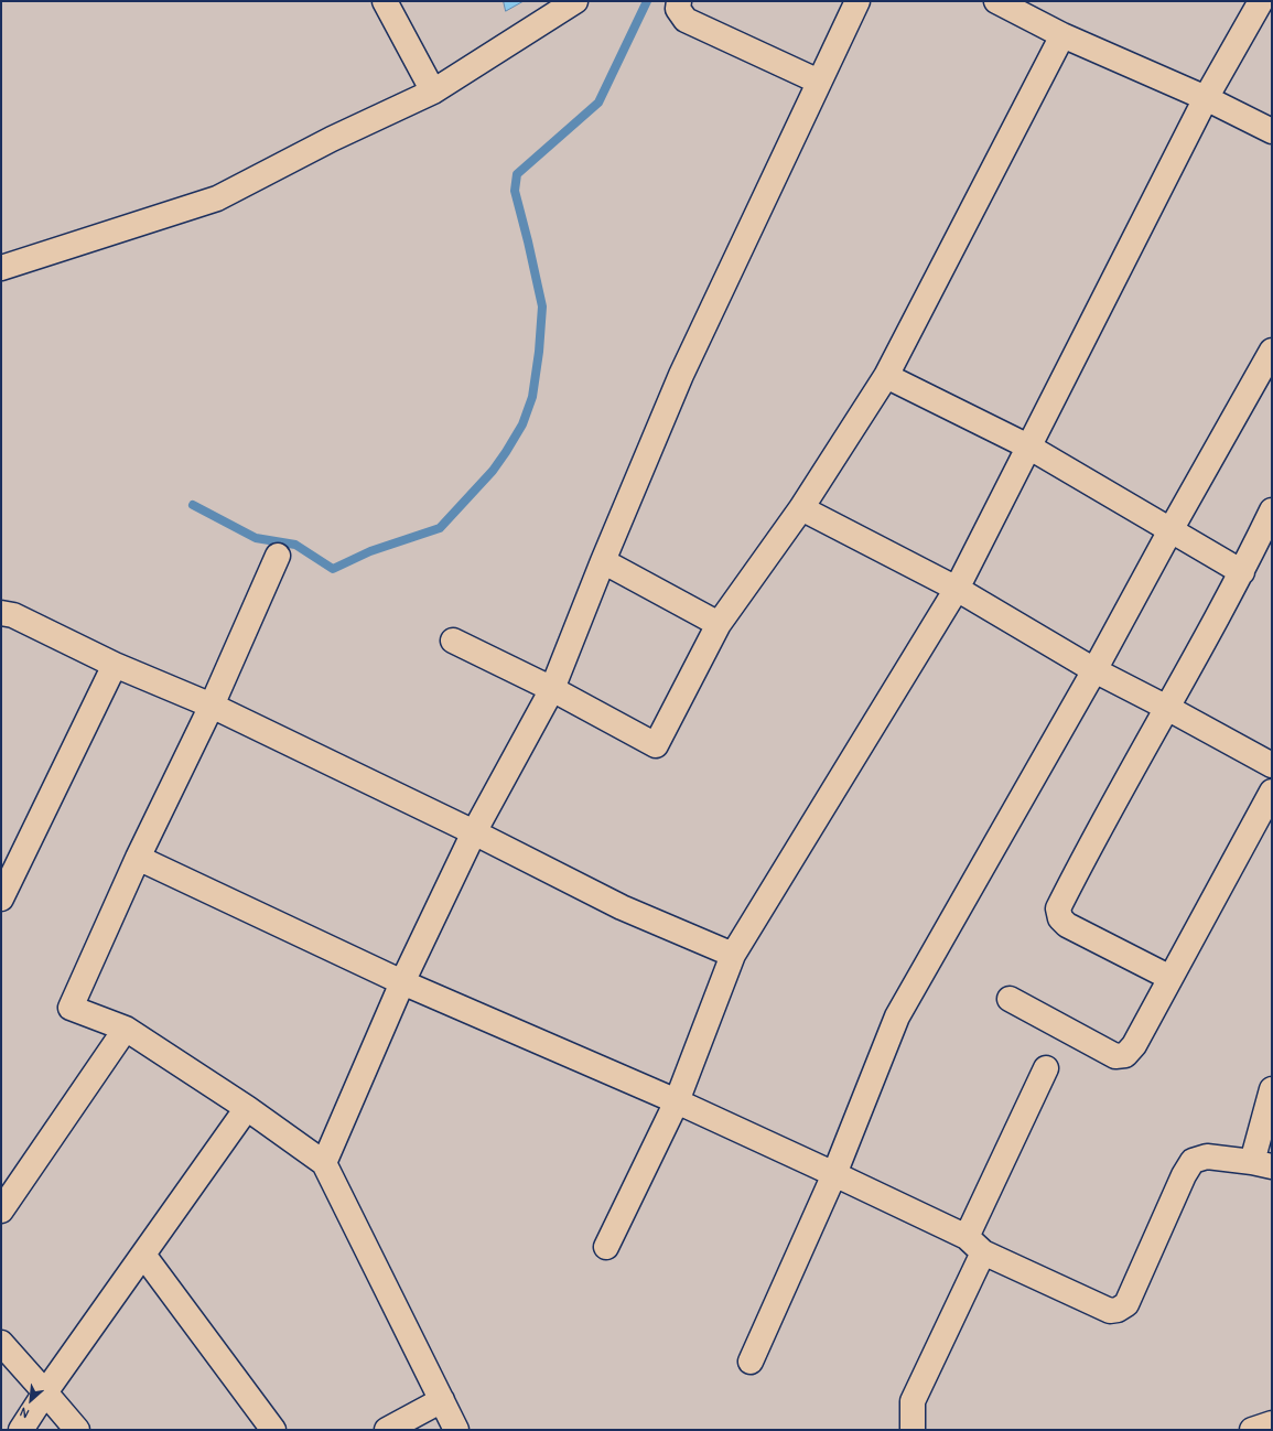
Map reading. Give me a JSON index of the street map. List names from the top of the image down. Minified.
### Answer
{"north":"bottom left"}
